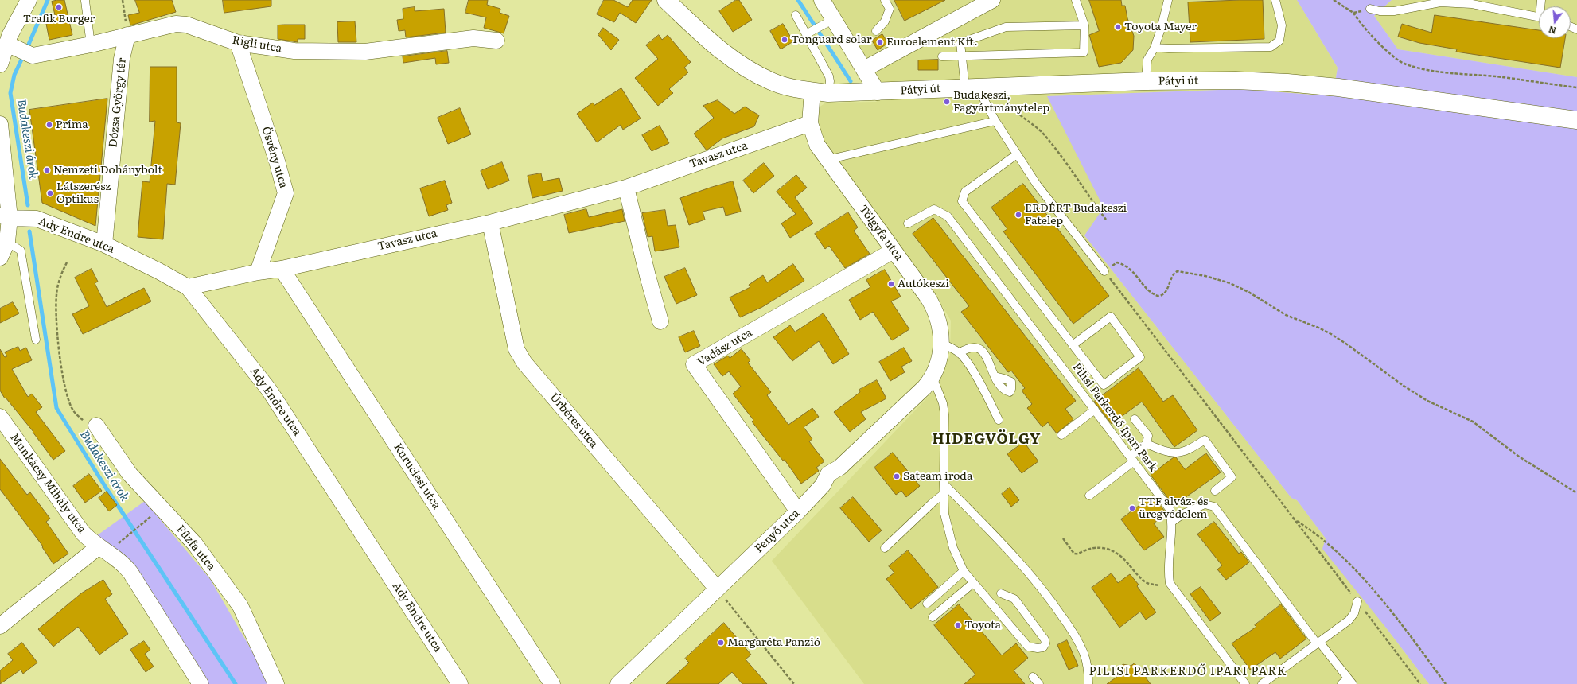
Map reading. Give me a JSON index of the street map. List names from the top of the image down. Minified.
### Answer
{"streets":{"main road":["Pátyi út"],"street":["Rigli utca","Dózsa György tér","Tavasz utca","Ösvény utca","Tölgyfa utca","Ady Endre utca","Vadász utca","Úrbéres utca","Kuruclesi utca","Munkácsy Mihály utca","Fenyő utca","Fűzfa utca"],"lane":["Pilisi Parkerdő Ipari Park"]},"crossings":[["Rigli utca","Dózsa György tér"],["Rigli utca","Ösvény utca"],["Pátyi út","Tölgyfa utca"],["Dózsa György tér","Ady Endre utca"],["Tavasz utca","Ösvény utca"],["Tavasz utca","Tölgyfa utca"],["Tavasz utca","Ady Endre utca"],["Tavasz utca","Úrbéres utca"],["Tavasz utca","Kuruclesi utca"],["Tölgyfa utca","Vadász utca"],["Tölgyfa utca","Fenyő utca"],["Vadász utca","Fenyő utca"],["Úrbéres utca","Fenyő utca"]],"districts":["HIDEGVÖLGY","PILISI PARKERDŐ IPARI PARK"],"water":["Budakeszi árok"],"places":["Trafik Burger","Toyota Mayer","Tonguard solar","Euroelement Kft.","Budakeszi, Fagyártmánytelep","Príma","Nemzeti Dohánybolt","Látszerész Optikus","ERDÉRT Budakeszi Fatelep","Autókeszi","Sateam iroda","TTF alváz- és üregvédelem","Toyota","Margaréta Panzió"],"north":"bottom"}
